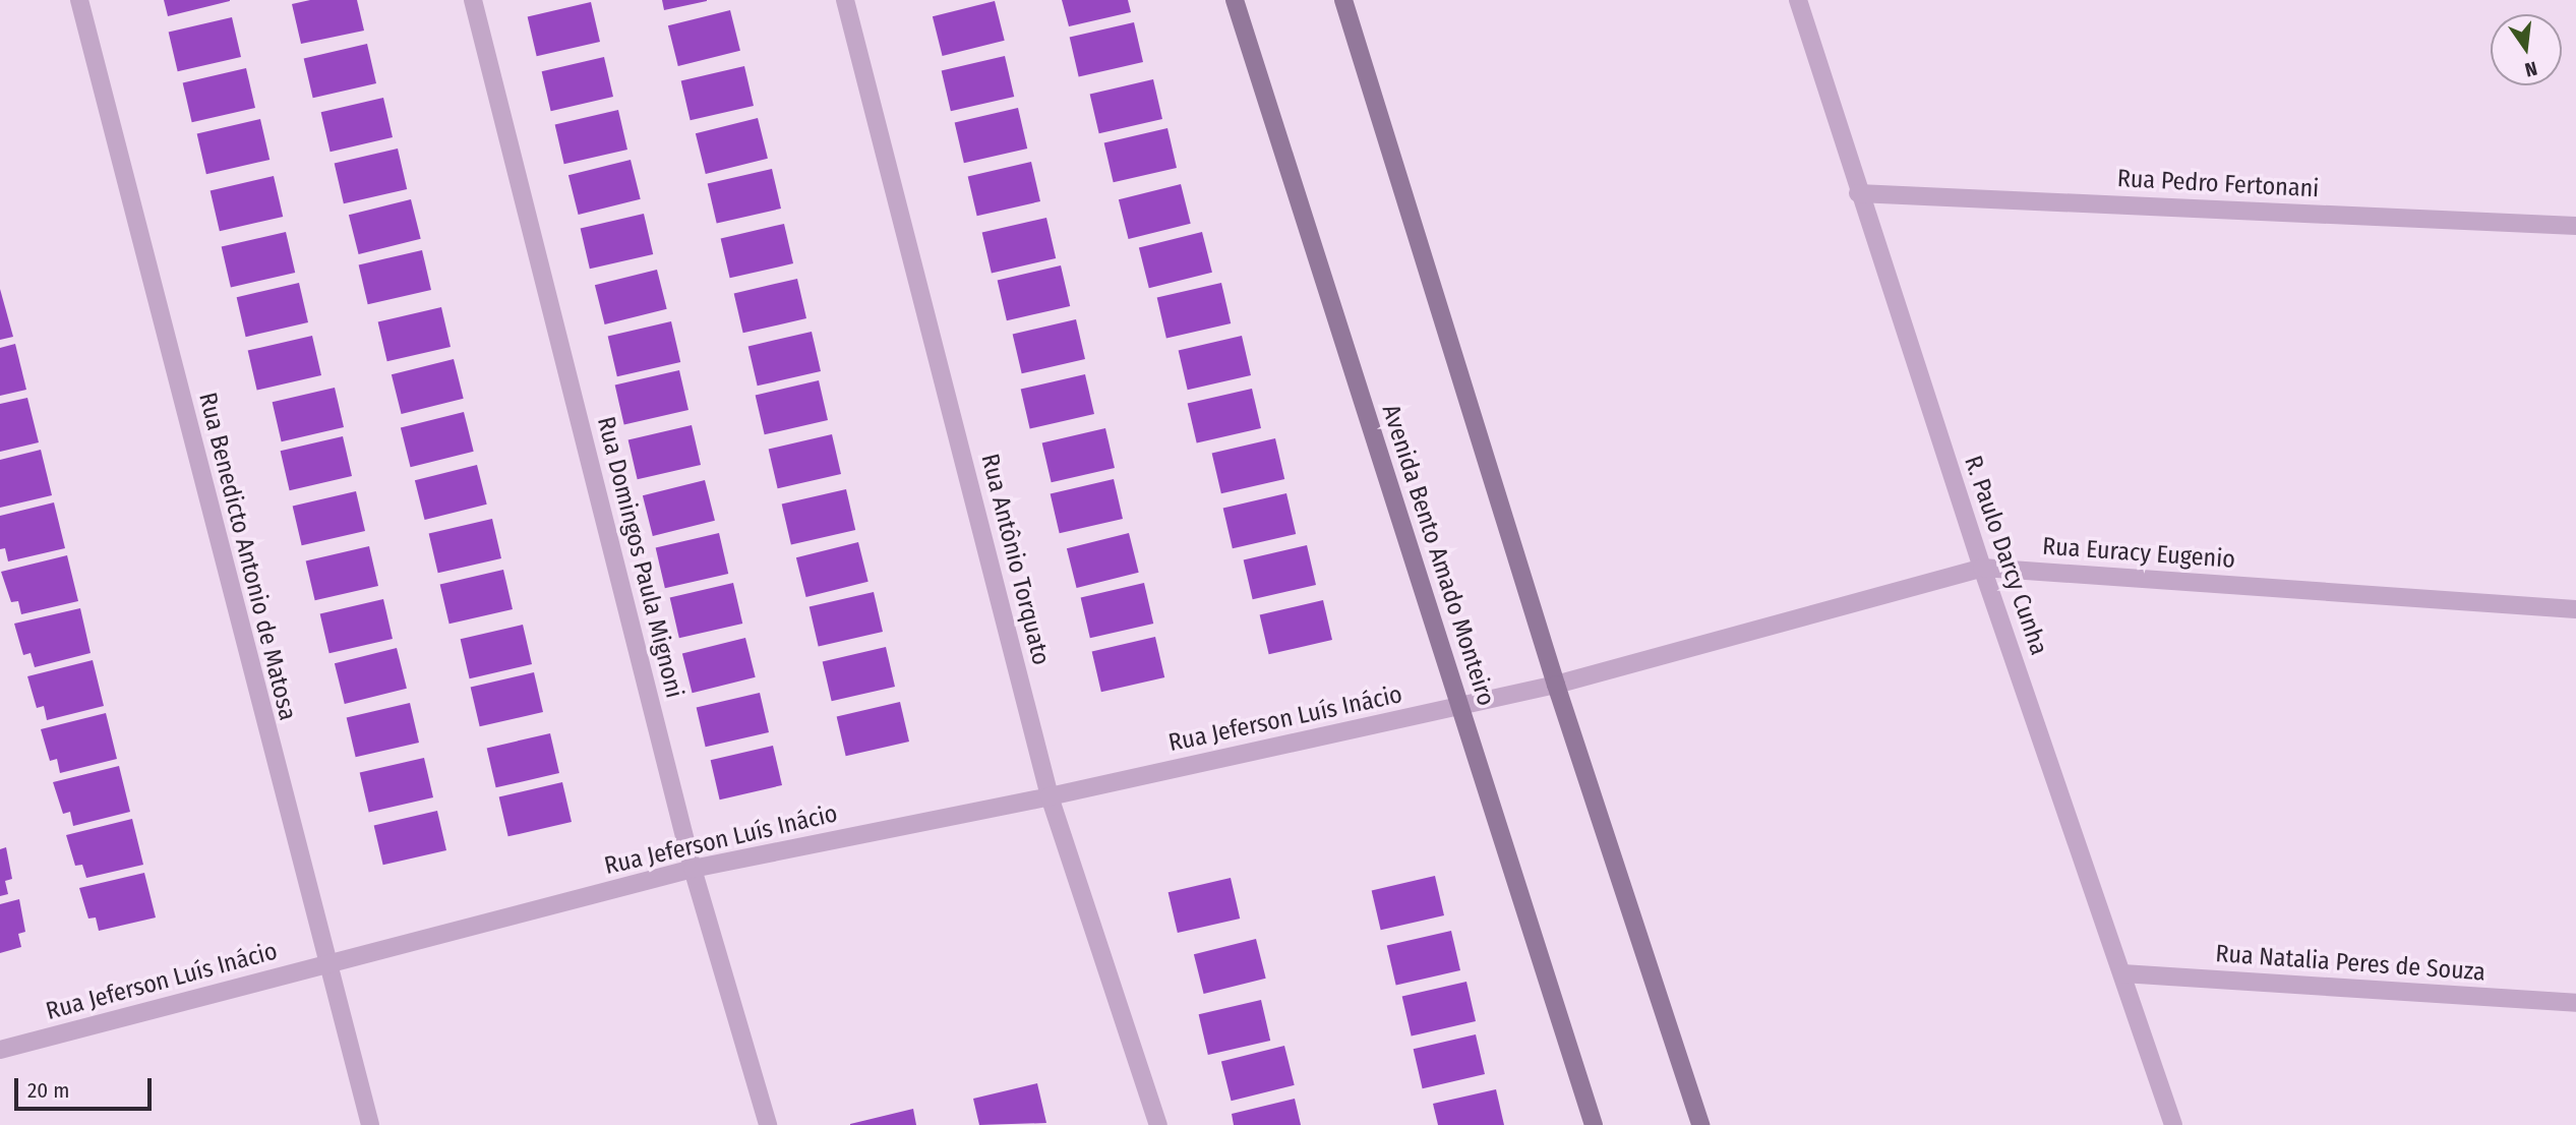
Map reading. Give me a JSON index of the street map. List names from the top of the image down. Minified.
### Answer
{"streets":{"street":["Rua Pedro Fertonani","Rua Euracy Eugenio","Avenida Bento Amado Monteiro","R. Paulo Darcy Cunha","Rua Benedicto Antonio de Matosa","Rua Domingos Paula Mignoni","Rua Antônio Torquato","Rua Jeferson Luís Inácio","Rua Natalia Peres de Souza"]},"crossings":[["Rua Pedro Fertonani","R. Paulo Darcy Cunha"],["Rua Euracy Eugenio","Avenida Bento Amado Monteiro"],["Rua Euracy Eugenio","R. Paulo Darcy Cunha"],["Rua Euracy Eugenio","Rua Jeferson Luís Inácio"],["Avenida Bento Amado Monteiro","Rua Jeferson Luís Inácio"],["R. Paulo Darcy Cunha","Rua Natalia Peres de Souza"],["Rua Benedicto Antonio de Matosa","Rua Jeferson Luís Inácio"],["Rua Domingos Paula Mignoni","Rua Jeferson Luís Inácio"],["Rua Antônio Torquato","Rua Jeferson Luís Inácio"]],"scale_bar":"20 m","north":"bottom"}
